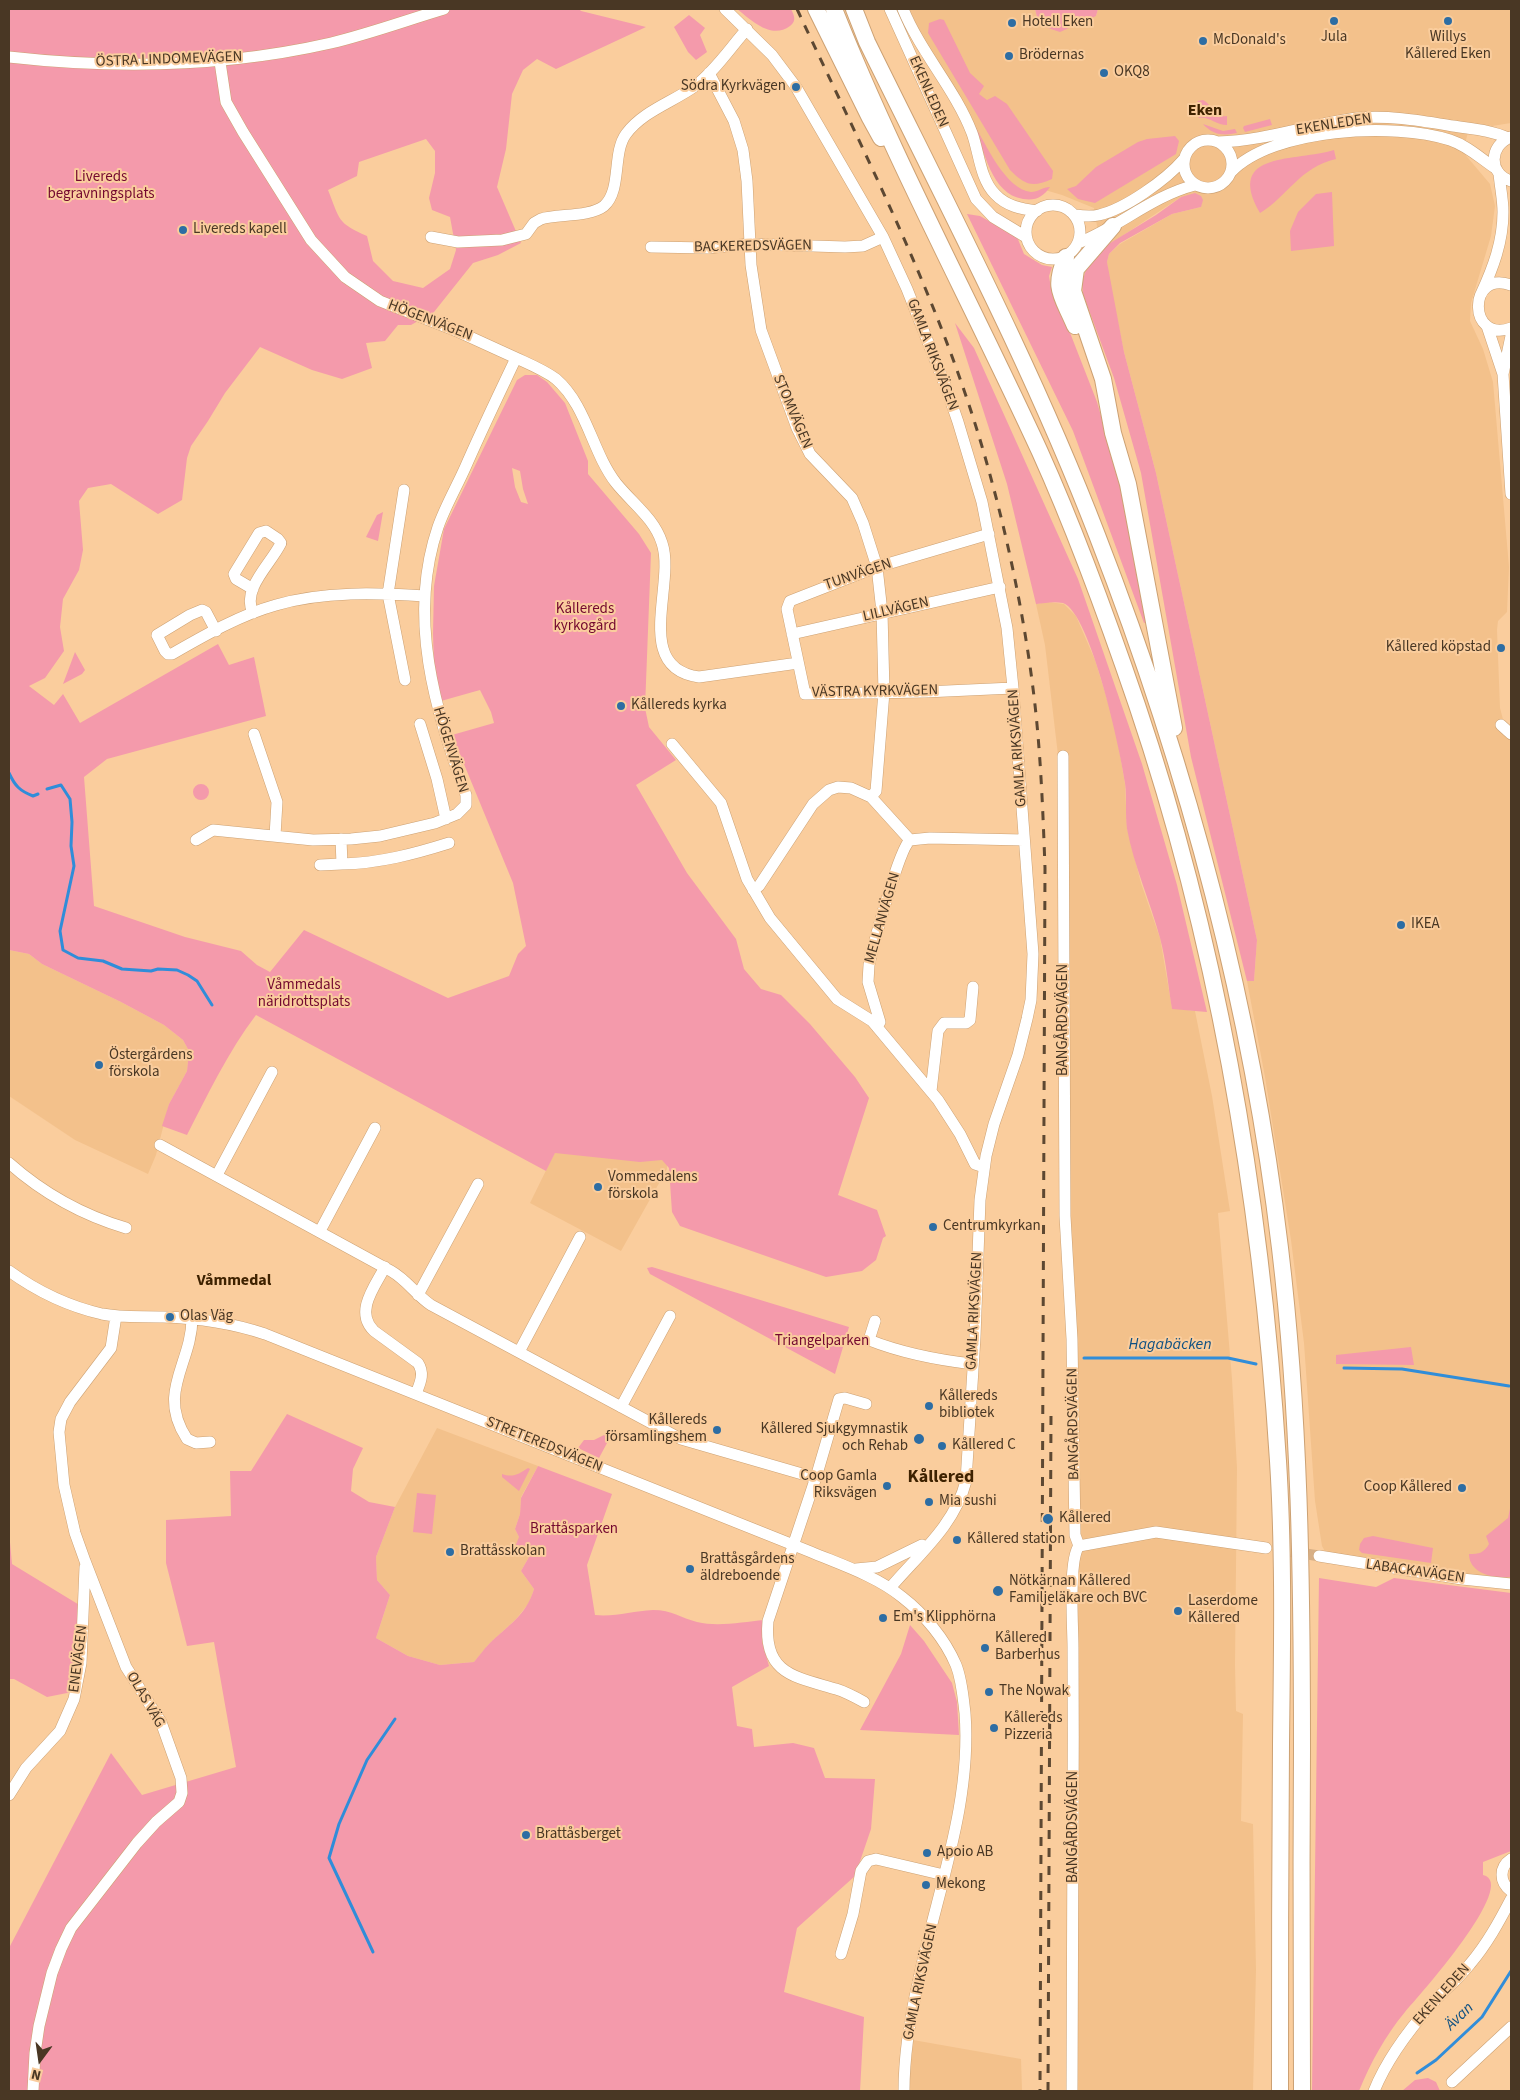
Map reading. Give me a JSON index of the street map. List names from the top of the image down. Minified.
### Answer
{"streets":{"street":["ÖSTRA LINDOMEVÄGEN","EKENLEDEN","BACKEREDSVÄGEN","HÖGENVÄGEN","GAMLA RIKSVÄGEN","STOMVÄGEN","TUNVÄGEN","LILLVÄGEN","VÄSTRA KYRKVÄGEN","MELLANVÄGEN","BANGÅRDSVÄGEN","STRETEREDSVÄGEN","LABACKAVÄGEN","ENEVÄGEN","OLAS VÄG"]},"crossings":[["ÖSTRA LINDOMEVÄGEN","HÖGENVÄGEN"],["BACKEREDSVÄGEN","GAMLA RIKSVÄGEN"],["BACKEREDSVÄGEN","STOMVÄGEN"],["GAMLA RIKSVÄGEN","TUNVÄGEN"],["GAMLA RIKSVÄGEN","LILLVÄGEN"],["GAMLA RIKSVÄGEN","VÄSTRA KYRKVÄGEN"],["GAMLA RIKSVÄGEN","STRETEREDSVÄGEN"],["STOMVÄGEN","TUNVÄGEN"],["STOMVÄGEN","LILLVÄGEN"],["STOMVÄGEN","VÄSTRA KYRKVÄGEN"],["TUNVÄGEN","LILLVÄGEN"],["TUNVÄGEN","VÄSTRA KYRKVÄGEN"],["STRETEREDSVÄGEN","OLAS VÄG"],["ENEVÄGEN","OLAS VÄG"]],"districts":["Eken","Våmmedal","Kållered"],"water":["Hagabäcken","Ävan"],"parks":["Livereds begravningsplats","Kållereds kyrkogård","Våmmedals näridrottsplats","Triangelparken","Brattåsparken"],"places":["Jula","Willys Kållered Eken","Hotell Eken","McDonald's","Brödernas","OKQ8","Södra Kyrkvägen","Livereds kapell","Kållered köpstad","Kållereds kyrka","IKEA","Östergårdens förskola","Vommedalens förskola","Centrumkyrkan","Olas Väg","Kållereds bibliotek","Kållereds församlingshem","Kållered Sjukgymnastik och Rehab","Kållered C","Coop Gamla Riksvägen","Coop Kållered","Mia sushi","Kållered","Kållered station","Brattåsskolan","Brattåsgårdens äldreboende","Nötkärnan Kållered Familjeläkare och BVC","Laserdome Kållered","Em's Klipphörna","Kållered Barberhus","The Nowak","Kållereds Pizzeria","Brattåsberget","Apoio AB","Mekong"],"north":"bottom"}
